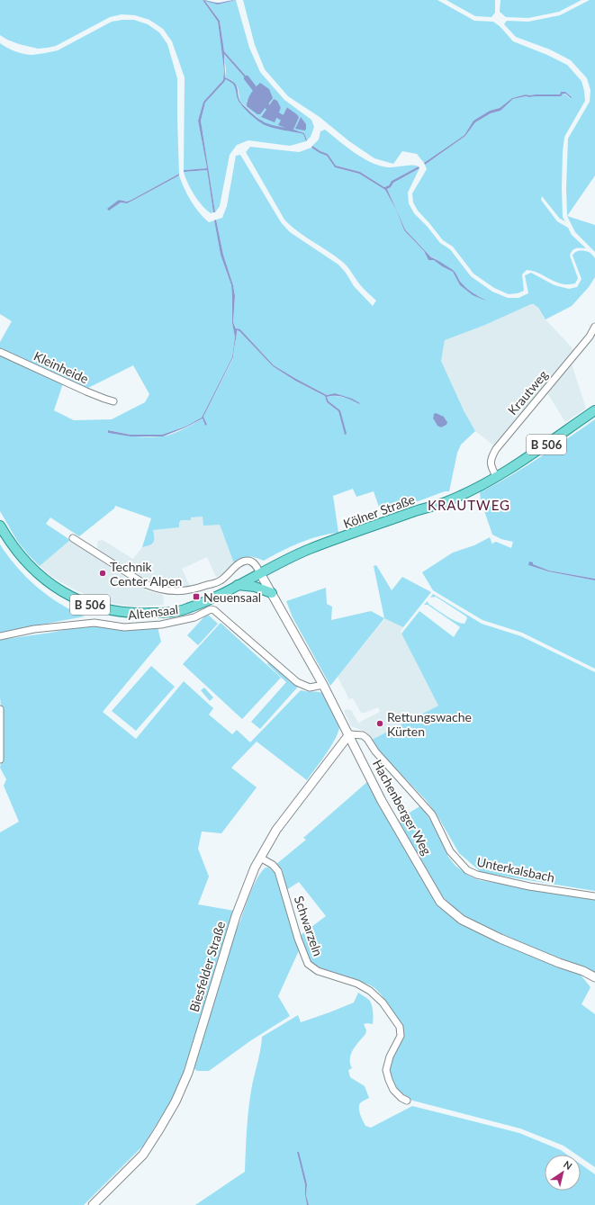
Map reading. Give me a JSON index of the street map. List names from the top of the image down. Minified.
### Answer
{"streets":{"main road":["B 506","Kölner Straße"],"street":["Kleinheide","Krautweg","Altensaal","Hachenberger Weg","Unterkalsbach","Schwarzeln","Biesfelder Straße"]},"crossings":[["Krautweg","Kölner Straße"],["Kölner Straße","Hachenberger Weg"],["Altensaal","Hachenberger Weg"],["Hachenberger Weg","Unterkalsbach"],["Hachenberger Weg","Biesfelder Straße"],["Unterkalsbach","Biesfelder Straße"],["Schwarzeln","Biesfelder Straße"]],"districts":["KRAUTWEG"],"places":{"other":["Technik Center Alpen","Rettungswache Kürten"],"transit":["Neuensaal"]},"north":"top right"}
